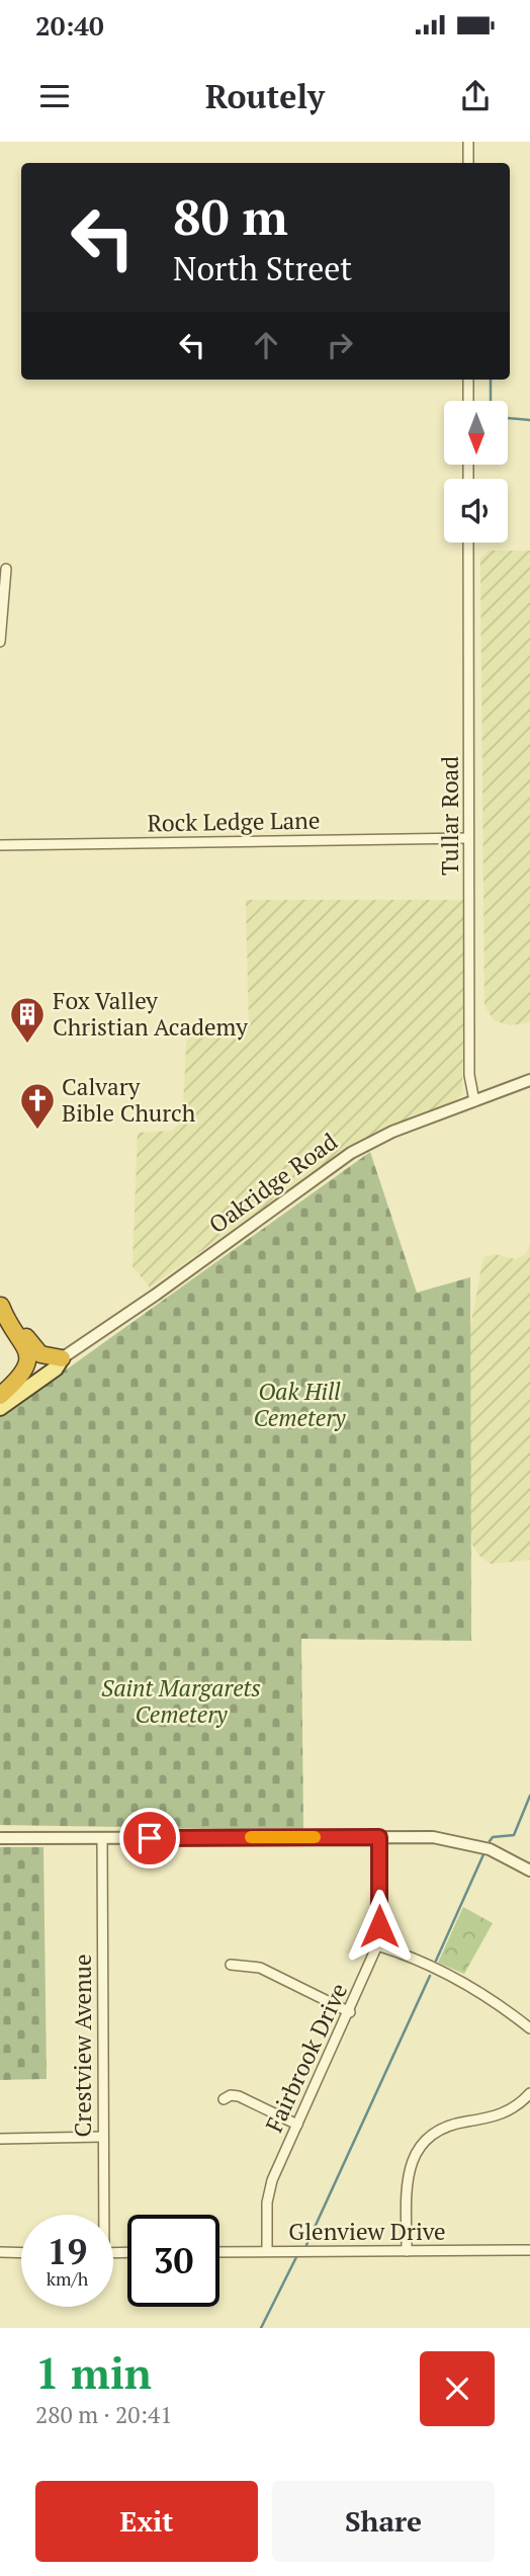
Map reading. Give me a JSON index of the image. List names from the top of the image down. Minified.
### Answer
{"streets":{"street":["Tullar Road","Rock Ledge Lane","Oakridge Road","Crestview Avenue","Fairbrook Drive","Glenview Drive"]},"crossings":[["Tullar Road","Rock Ledge Lane"],["Tullar Road","Oakridge Road"],["Fairbrook Drive","Glenview Drive"]],"parks":["Oak Hill Cemetery","Saint Margarets Cemetery"],"places":{"building":["Fox Valley Christian Academy"],"church":["Calvary Bible Church"]},"north":"bottom","page":{"status":"20:40","header":"Routely","turn":["80 m","North Street"],"speed":"19 km/h","limit":"30","heading":["1 min","280 m · 20:41"],"buttons":["Exit","Share"]}}
